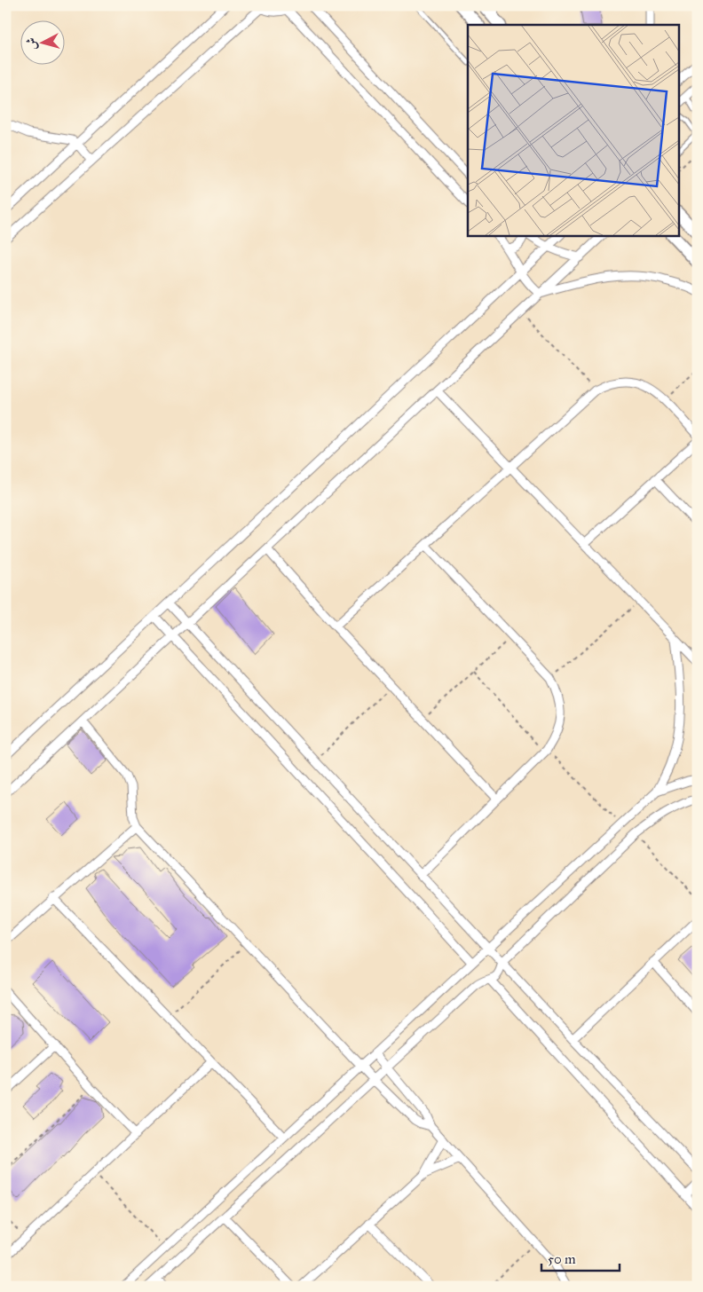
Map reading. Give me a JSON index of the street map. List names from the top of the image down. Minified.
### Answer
{"scale_bar":"50 m","north":"left"}
